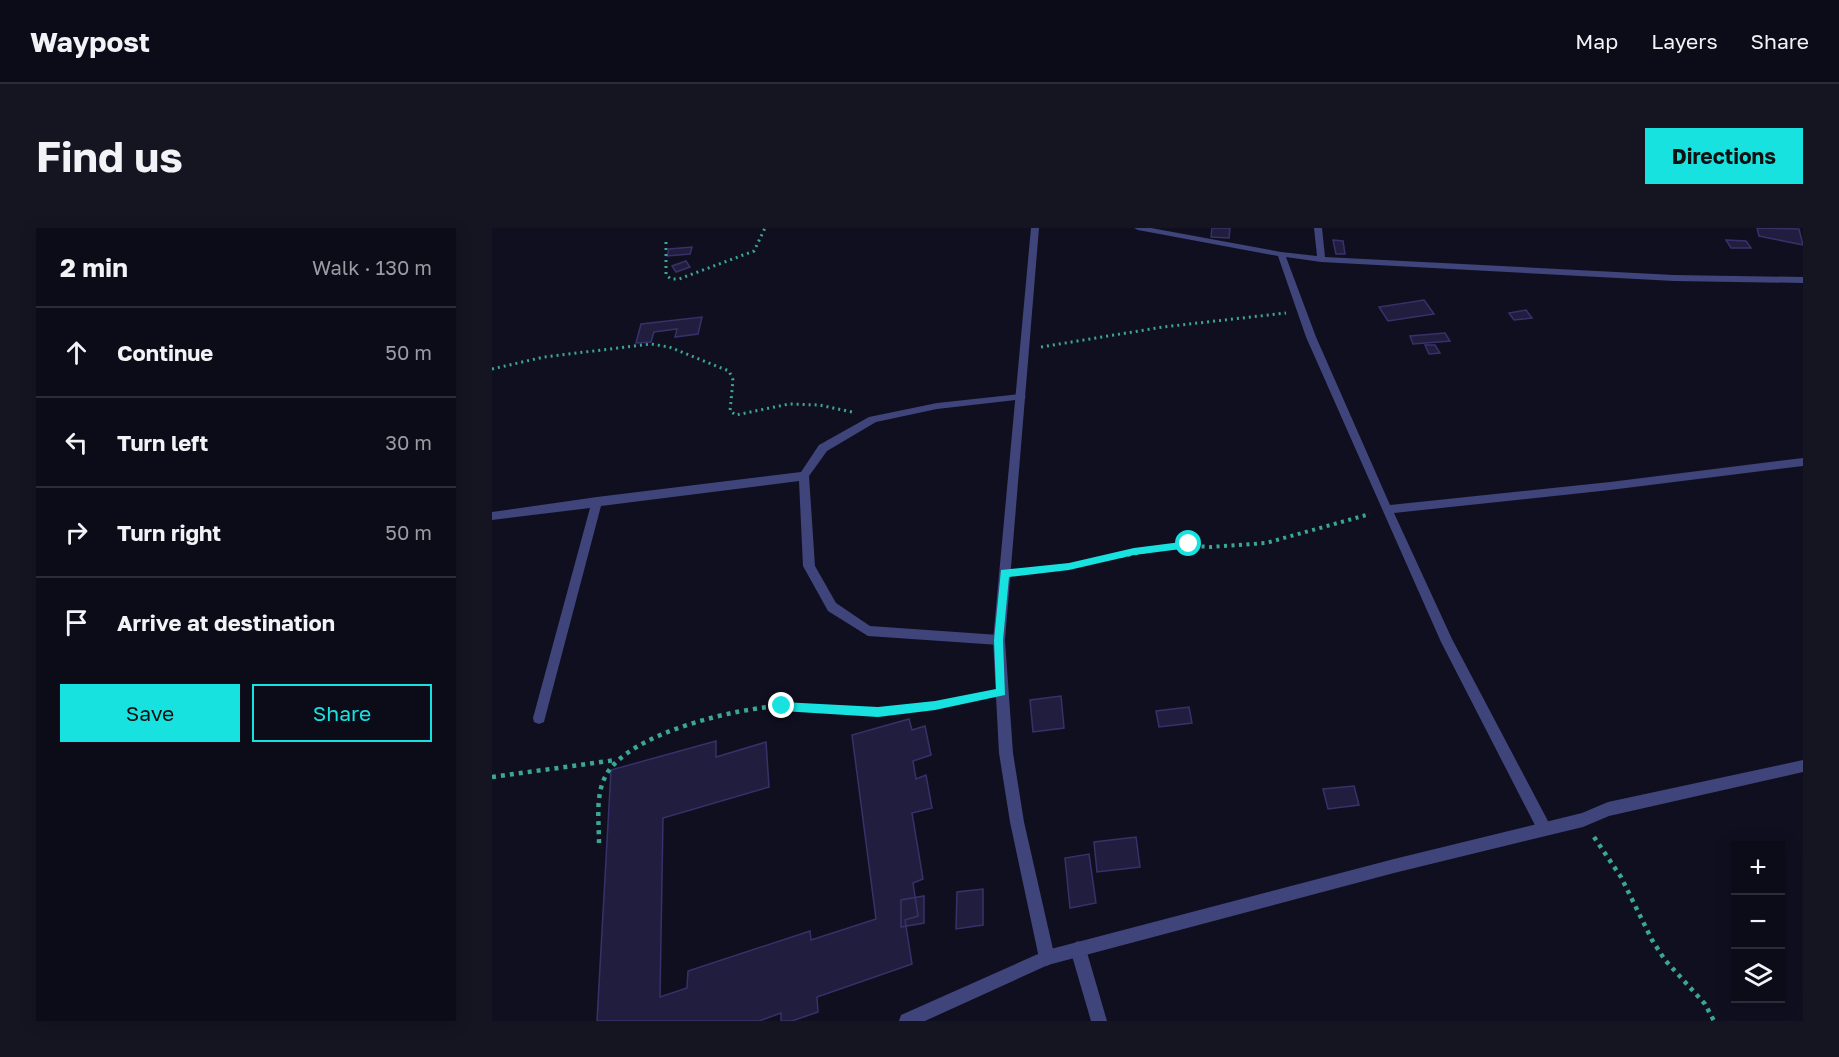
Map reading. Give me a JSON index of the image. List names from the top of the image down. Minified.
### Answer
{"page":{"header":"Waypost","nav":["Map","Layers","Share"],"buttons":["Directions",["Save","Share"]],"title":"Find us","heading":["2 min","Walk · 130 m"],"list":[["Continue","50 m"],["Turn left","30 m"],["Turn right","50 m"],"Arrive at destination"],"map_buttons":["+","−"]}}
